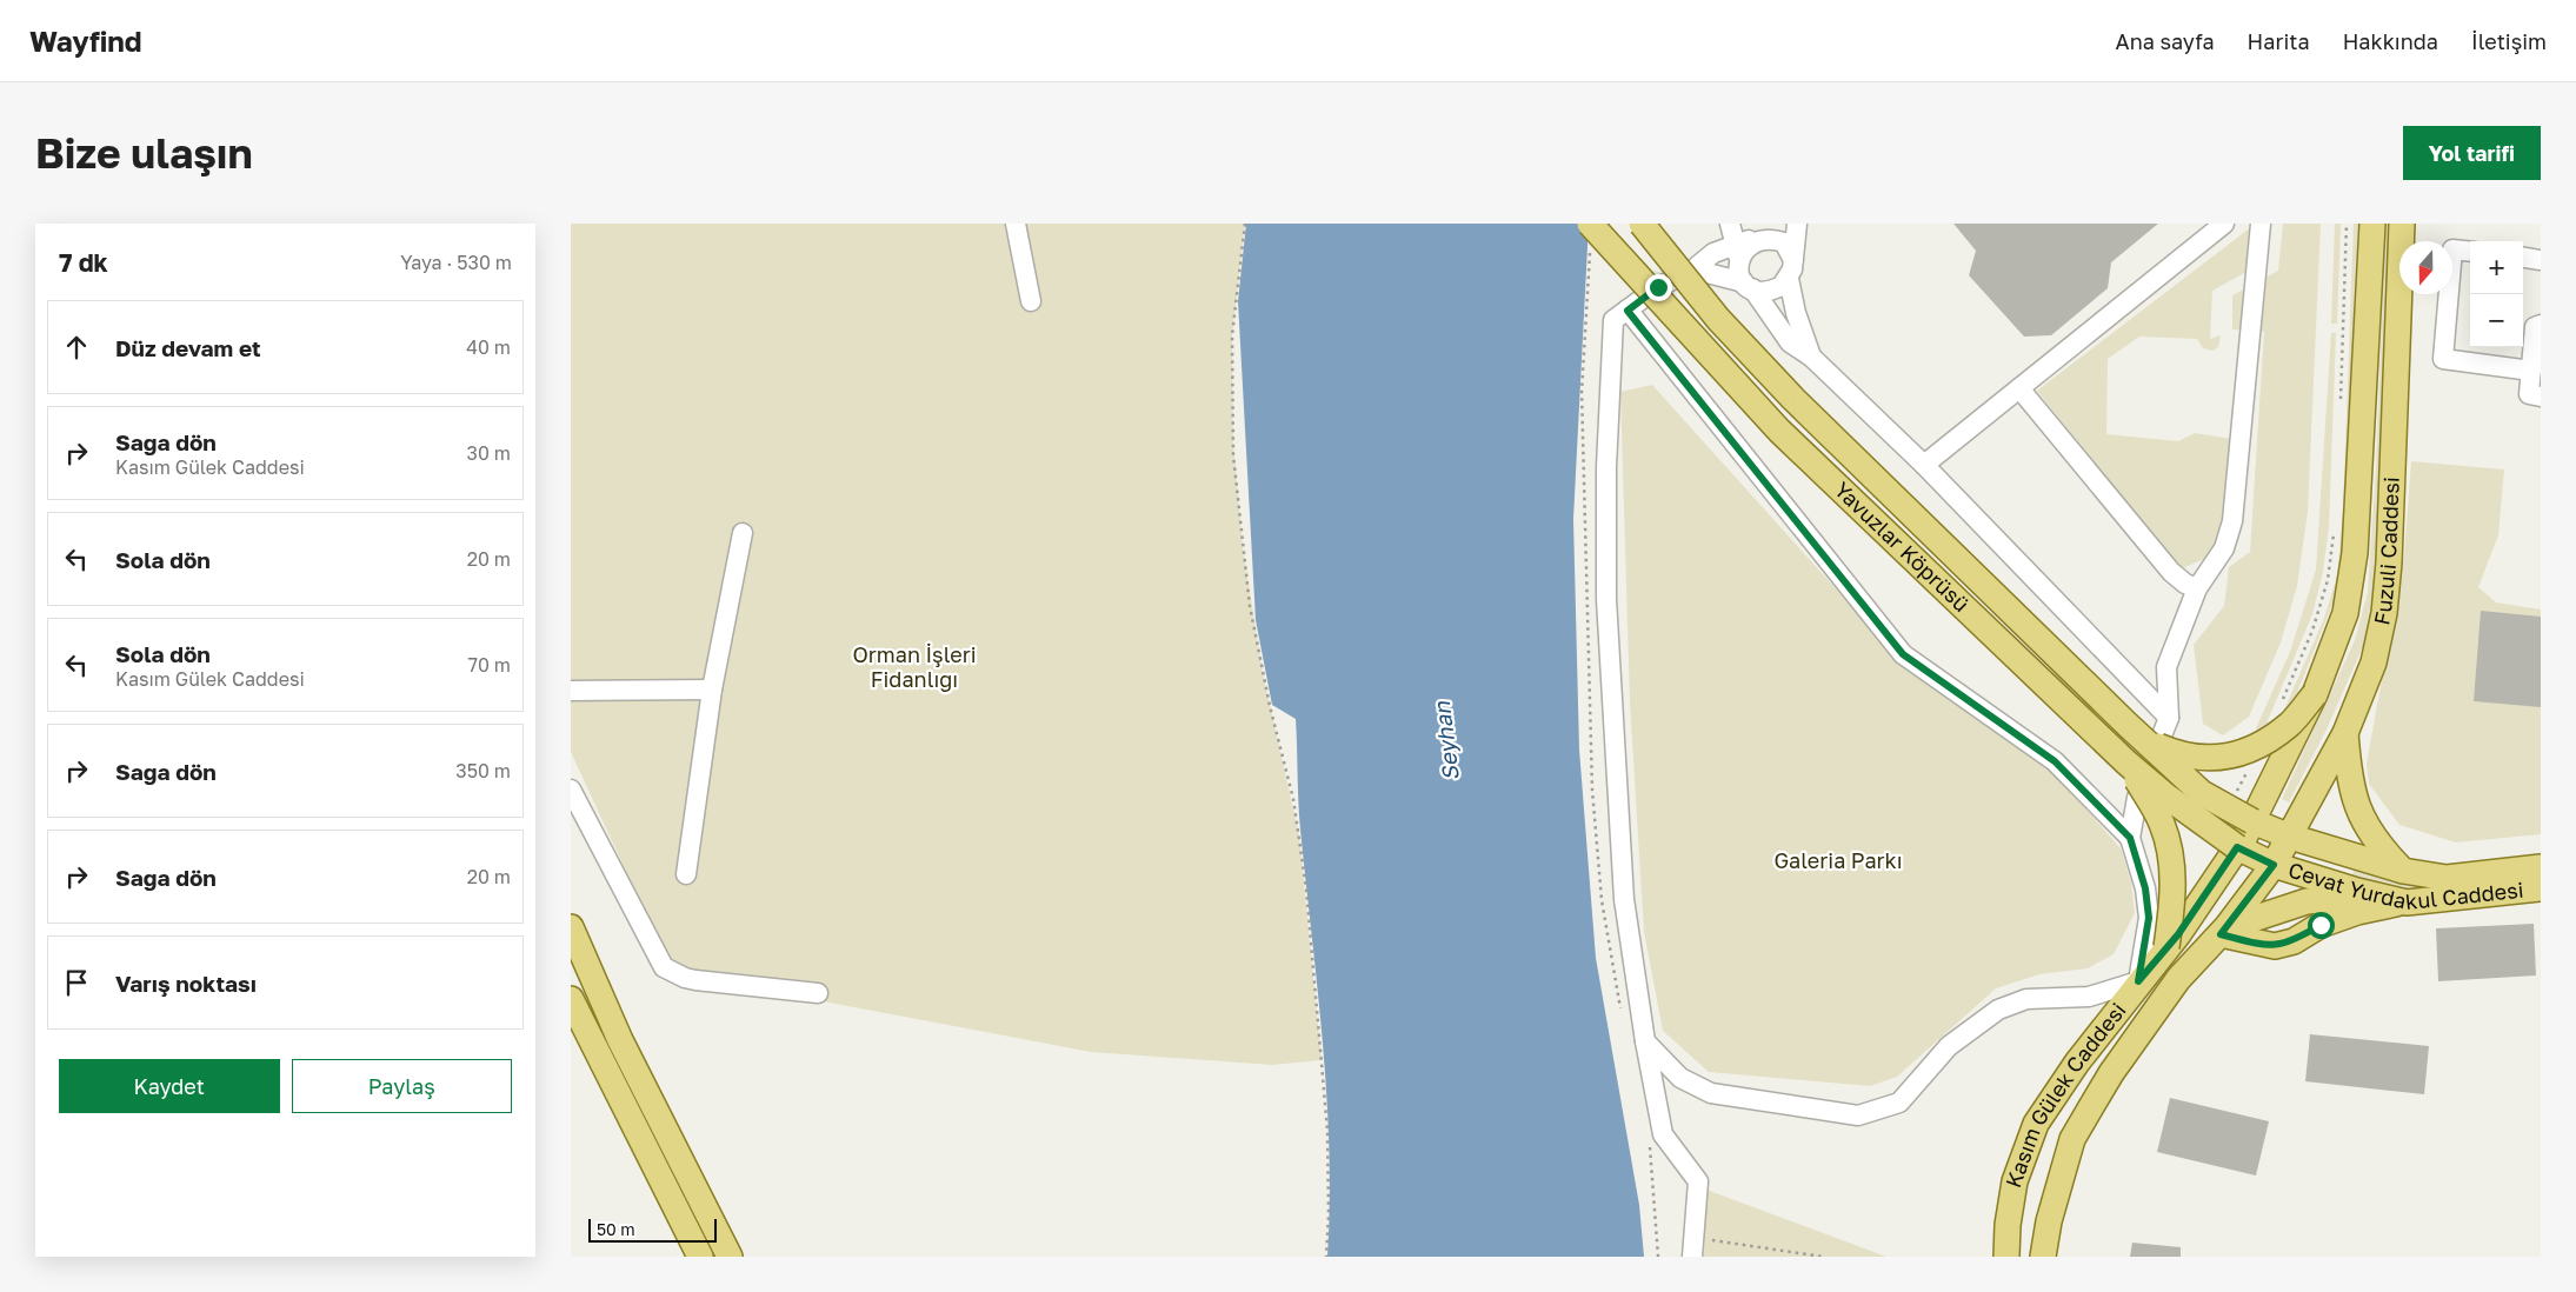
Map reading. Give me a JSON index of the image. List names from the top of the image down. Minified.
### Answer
{"streets":{"main road":["Yavuzlar Köprüsü","Fuzuli Caddesi","Cevat Yurdakul Caddesi","Kasım Gülek Caddesi"]},"crossings":[["Yavuzlar Köprüsü","Fuzuli Caddesi"],["Yavuzlar Köprüsü","Kasım Gülek Caddesi"],["Fuzuli Caddesi","Cevat Yurdakul Caddesi"],["Fuzuli Caddesi","Kasım Gülek Caddesi"],["Cevat Yurdakul Caddesi","Kasım Gülek Caddesi"]],"water":["Seyhan"],"parks":["Orman İşleri Fidanlığı","Galeria Parkı"],"scale_bar":"50 m","north":"bottom","page":{"header":"Wayfind","nav":["Ana sayfa","Harita","Hakkında","İletişim"],"buttons":["Yol tarifi",["Kaydet","Paylaş"]],"title":"Bize ulaşın","heading":["7 dk","Yaya · 530 m"],"map_buttons":["+","−"],"list":[["Düz devam et","40 m"],["Sağa dön","Kasım Gülek Caddesi","30 m"],["Sola dön","20 m"],["Sola dön","Kasım Gülek Caddesi","70 m"],["Sağa dön","350 m"],["Sağa dön","20 m"],"Varış noktası"],"scale":"50 m"}}
